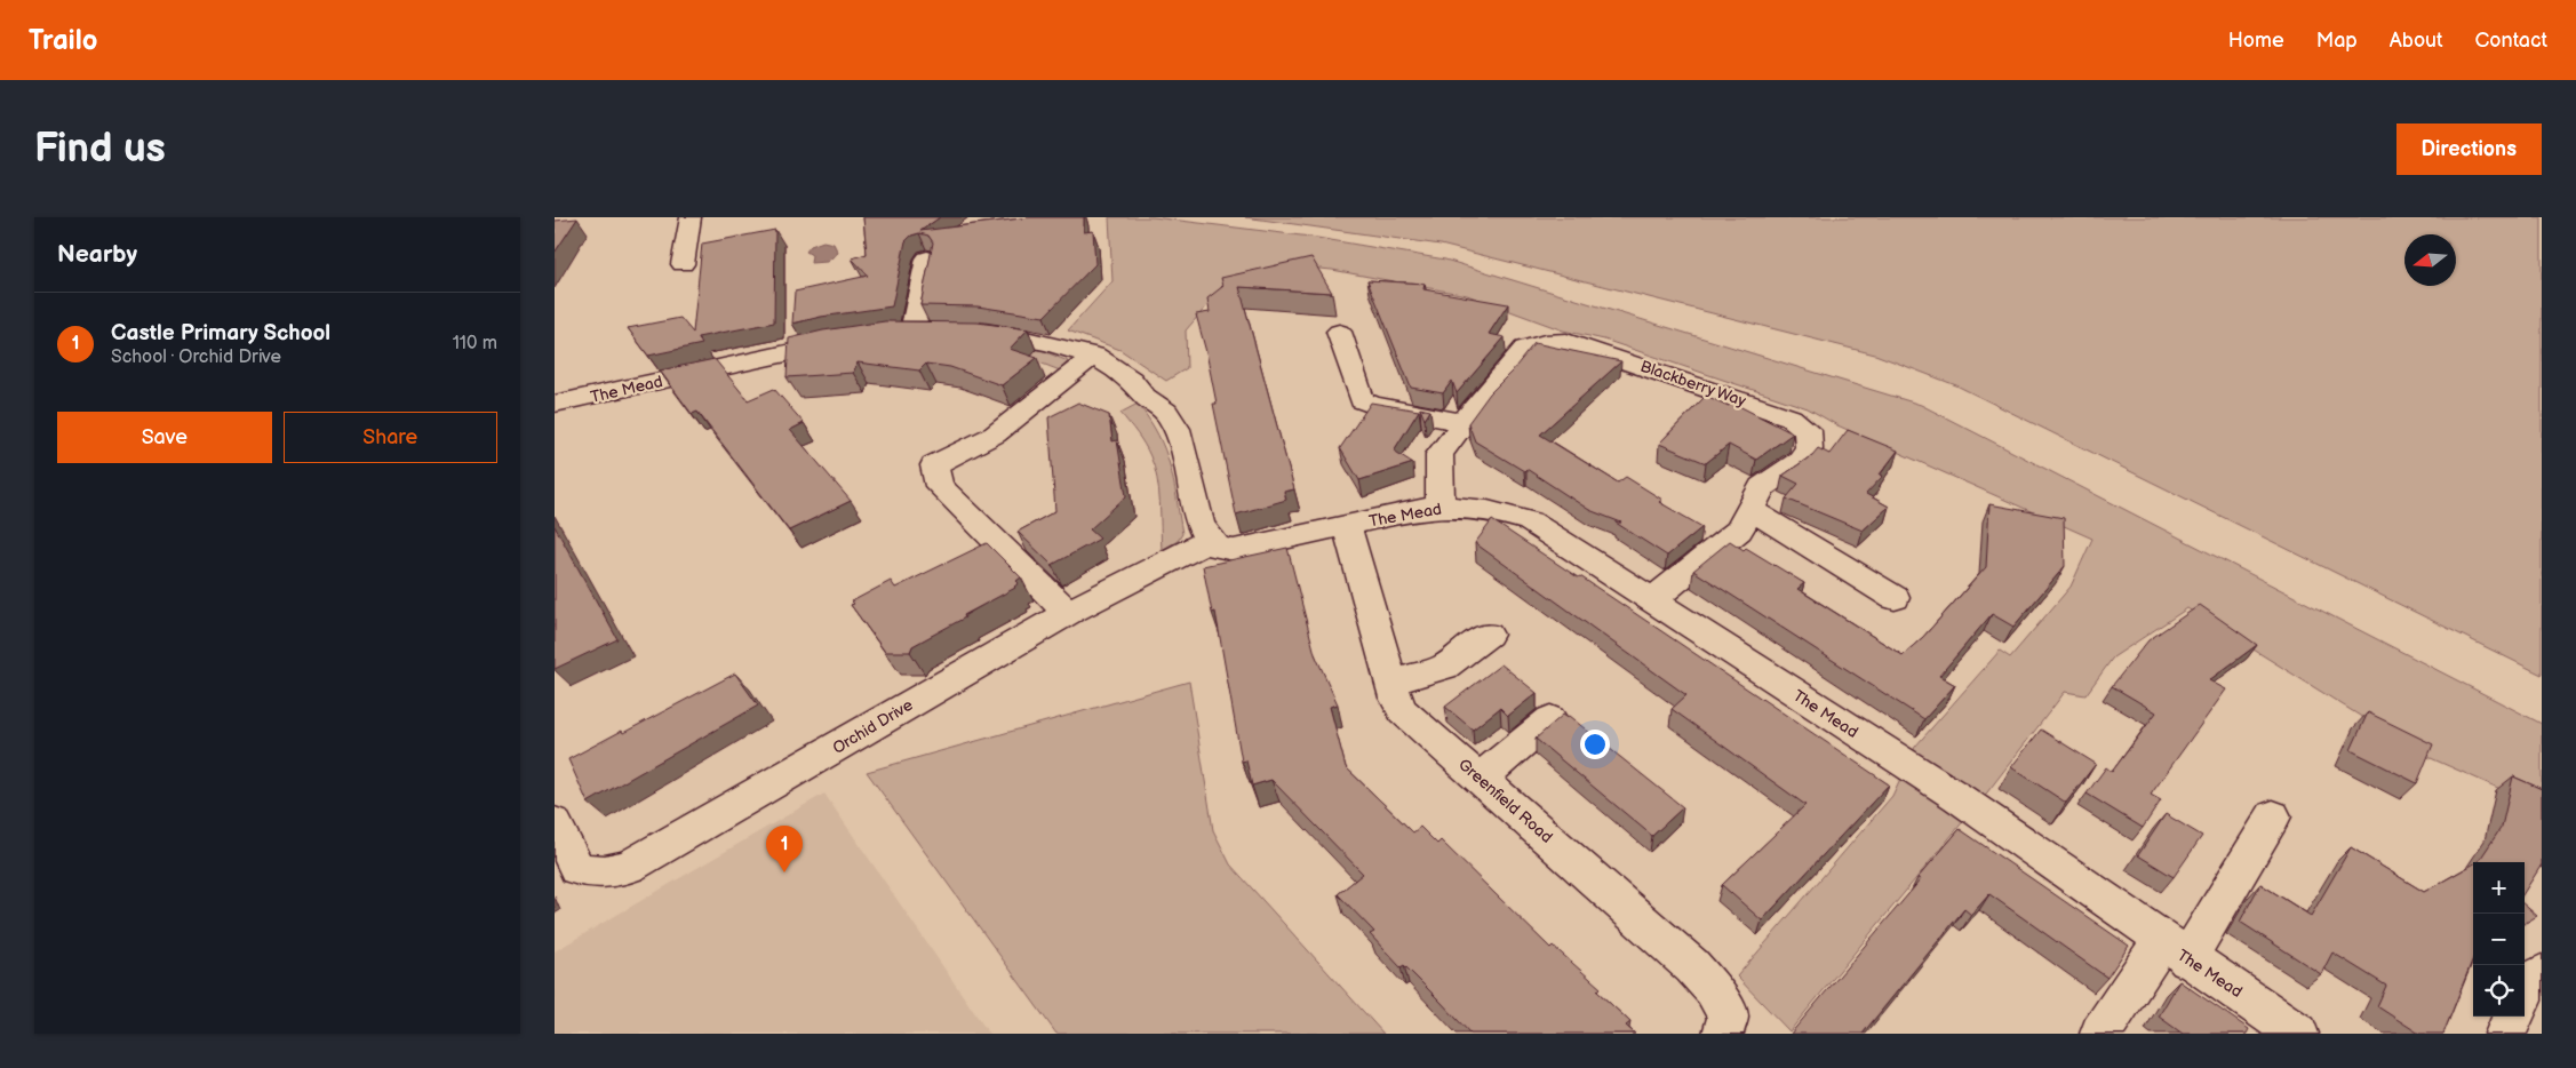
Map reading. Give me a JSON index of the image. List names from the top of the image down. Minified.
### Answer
{"streets":{"street":["Blackberry Way","The Mead","Orchid Drive","Greenfield Road"]},"crossings":[["Blackberry Way","The Mead"],["The Mead","Orchid Drive"],["The Mead","Greenfield Road"]],"north":"left","page":{"header":"Trailo","nav":["Home","Map","About","Contact"],"buttons":["Directions",["Save","Share"]],"title":"Find us","heading":"Nearby","list":[{"mark":"1","name":"Castle Primary School","note":"School · Orchid Drive","value":"110 m"}],"pins":"1","map_buttons":["+","−"]}}
